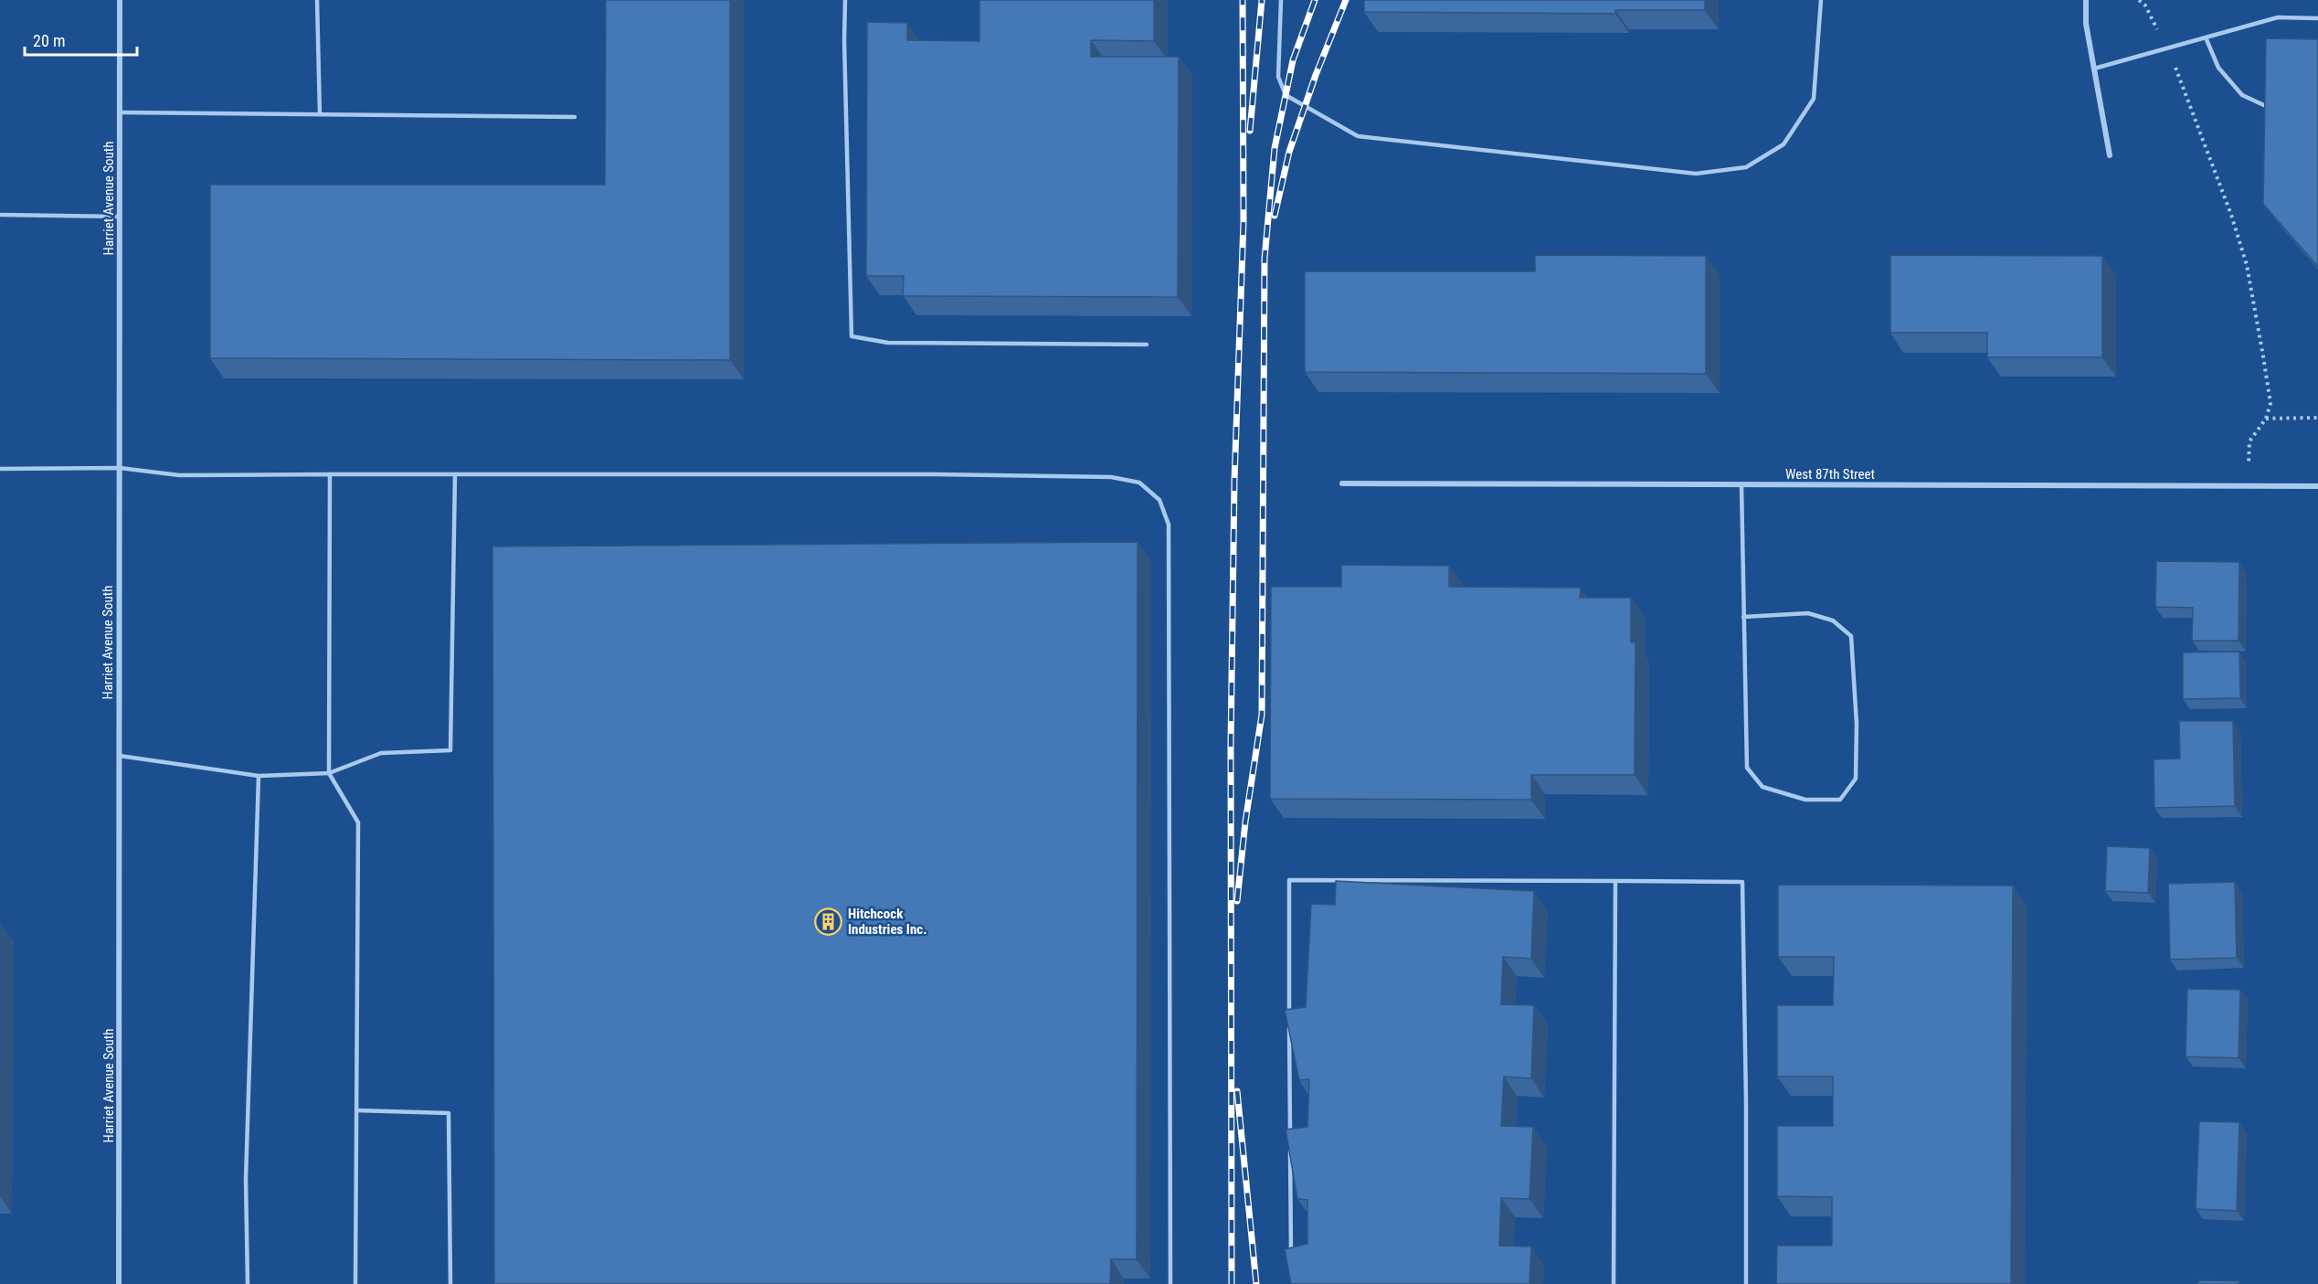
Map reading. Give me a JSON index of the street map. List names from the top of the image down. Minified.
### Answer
{"streets":{"street":["Harriet Avenue South","West 87th Street"]},"places":{"building":["Hitchcock Industries Inc."]},"scale_bar":"20 m"}
